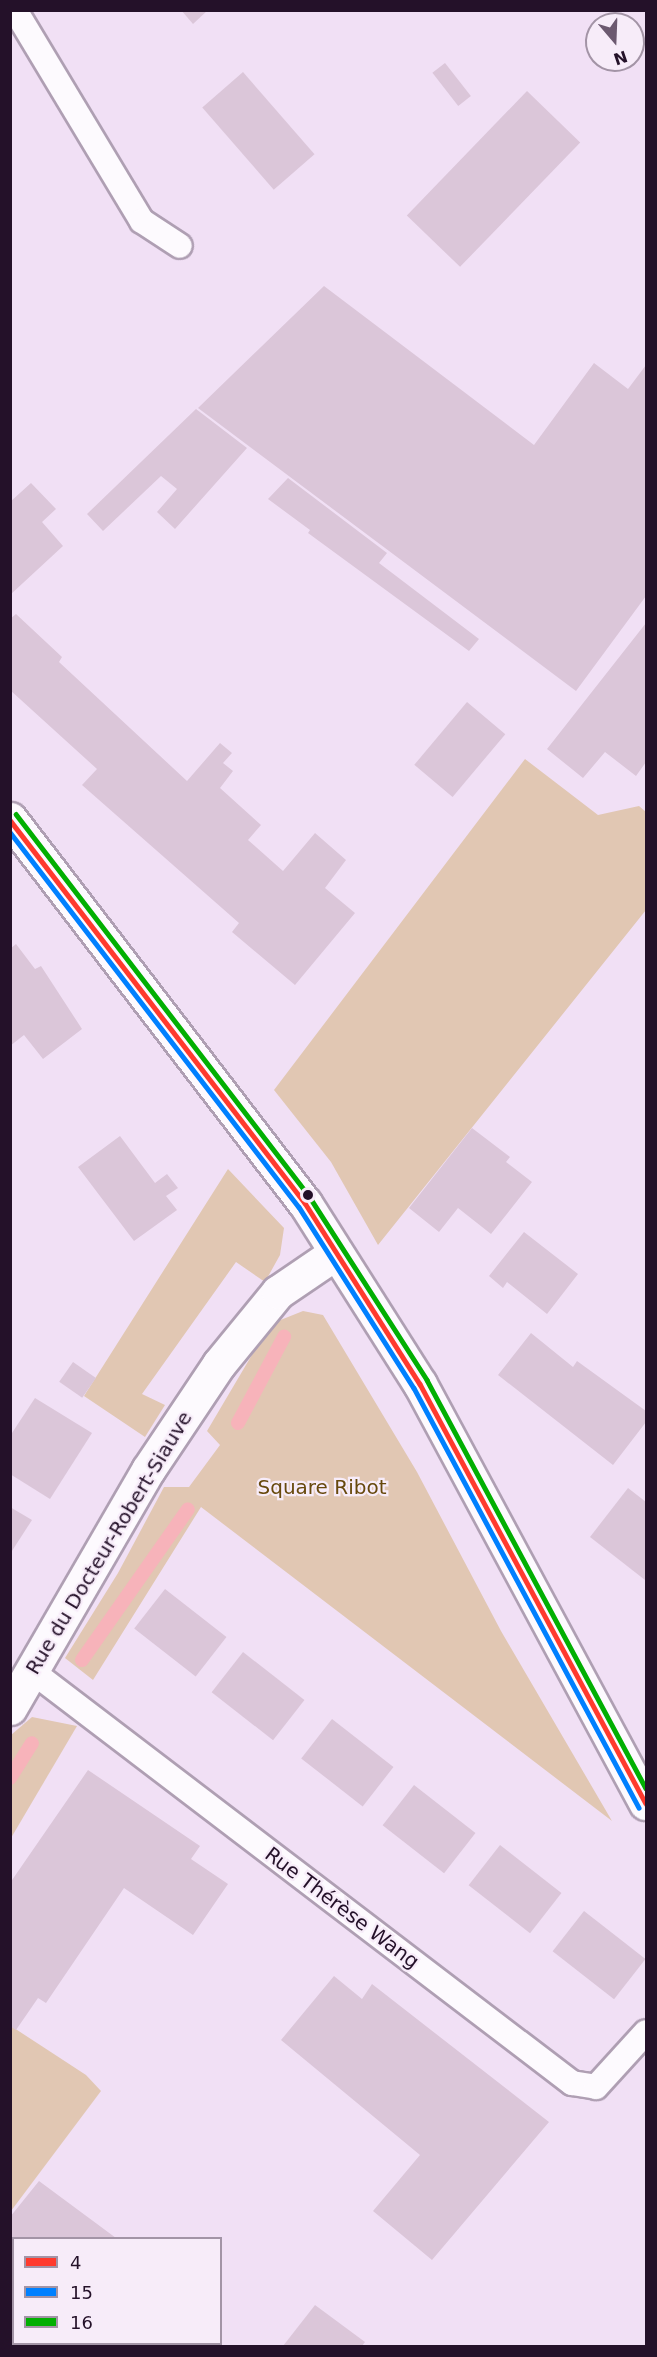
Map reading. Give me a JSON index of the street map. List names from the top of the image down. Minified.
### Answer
{"streets":{"street":["Rue du Docteur-Robert-Siauve"],"lane":["Rue Thérèse Wang"]},"crossings":[["Rue du Docteur-Robert-Siauve","Rue Thérèse Wang"]],"parks":["Square Ribot"],"lines":["transit line 16","transit line 4","transit line 15"],"legend":["4","15","16"],"north":"bottom"}
